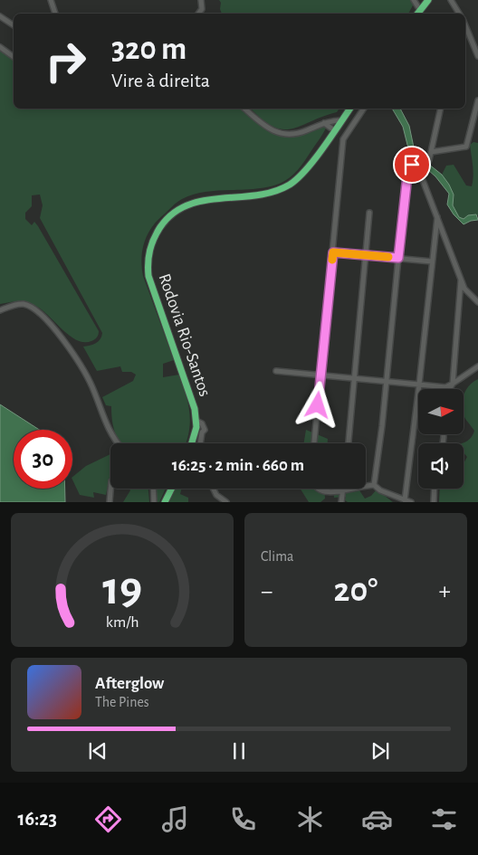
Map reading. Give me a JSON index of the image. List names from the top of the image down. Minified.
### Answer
{"streets":{"highway":["Rodovia Rio-Santos"]},"north":"right","page":{"turn":["320 m","Vire à direita"],"limit":"30","trip":"16:25 · 2 min · 660 m","tile":"Clima","heat":["−","20°","+"],"song":["Afterglow","The Pines"],"tabs":"16:23","gauge":["19","km/h"]}}
